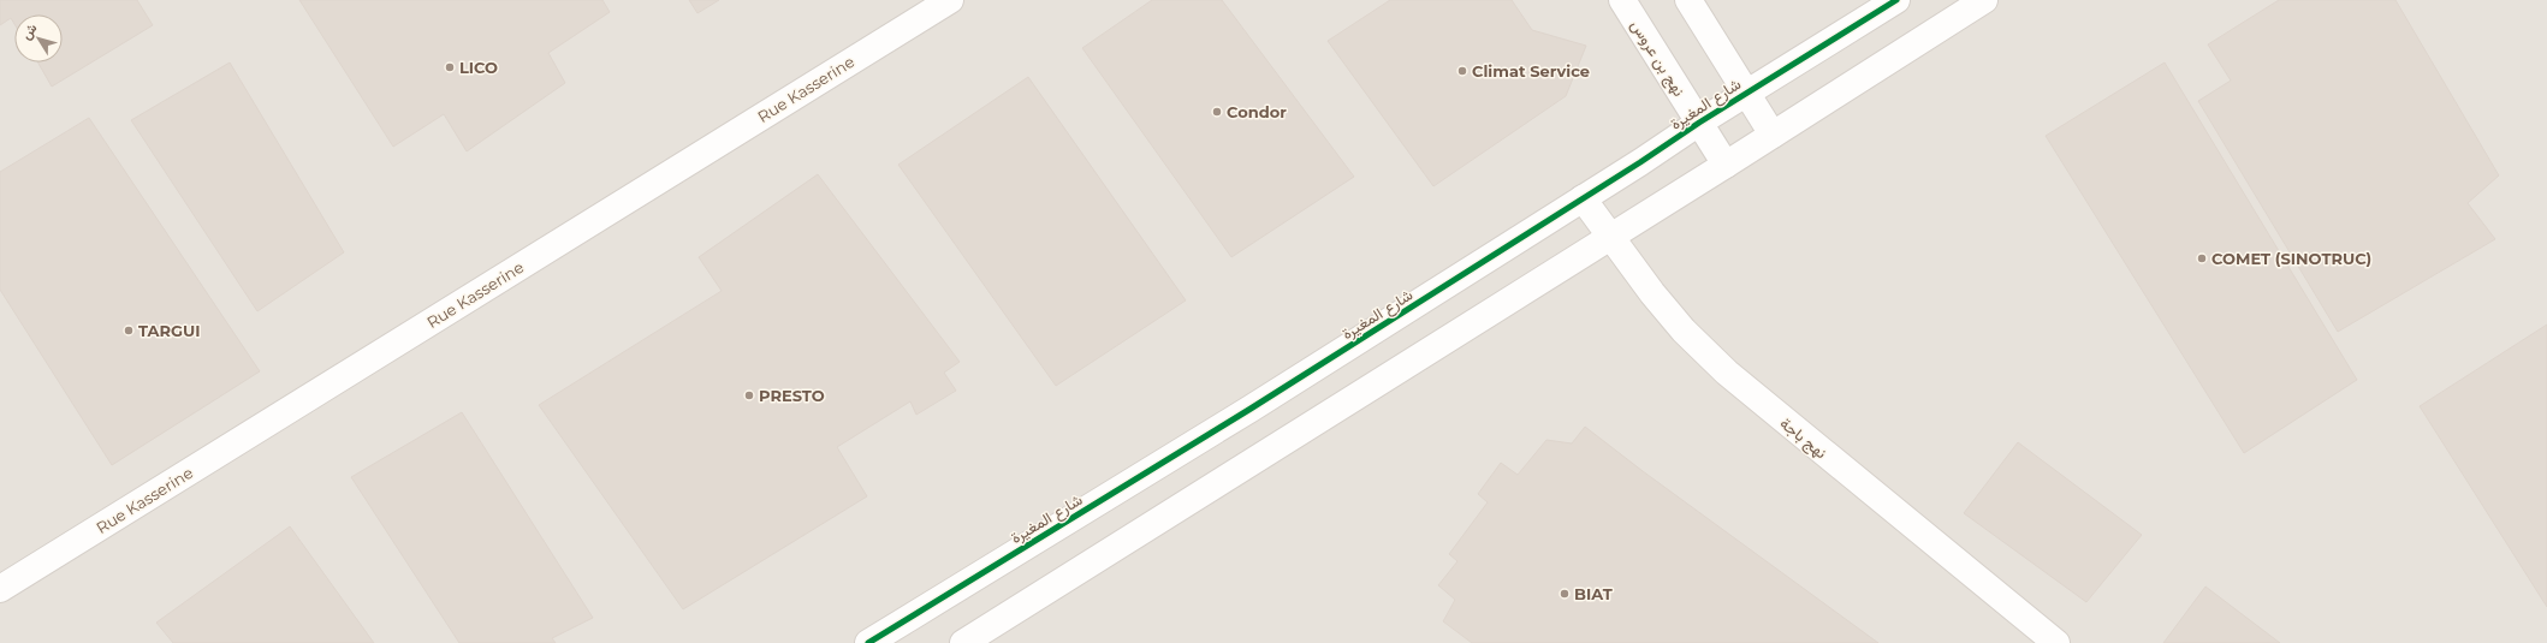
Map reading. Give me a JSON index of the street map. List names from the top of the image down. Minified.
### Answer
{"streets":{"street":["نهج بن عروس","Rue Kasserine","شارع المغيرة","نهج باجة"]},"crossings":[["نهج بن عروس","شارع المغيرة"],["شارع المغيرة","نهج باجة"]],"places":["LICO","Climat Service","Condor","COMET (SINOTRUC)","TARGUI","PRESTO","BIAT"],"north":"top left"}
